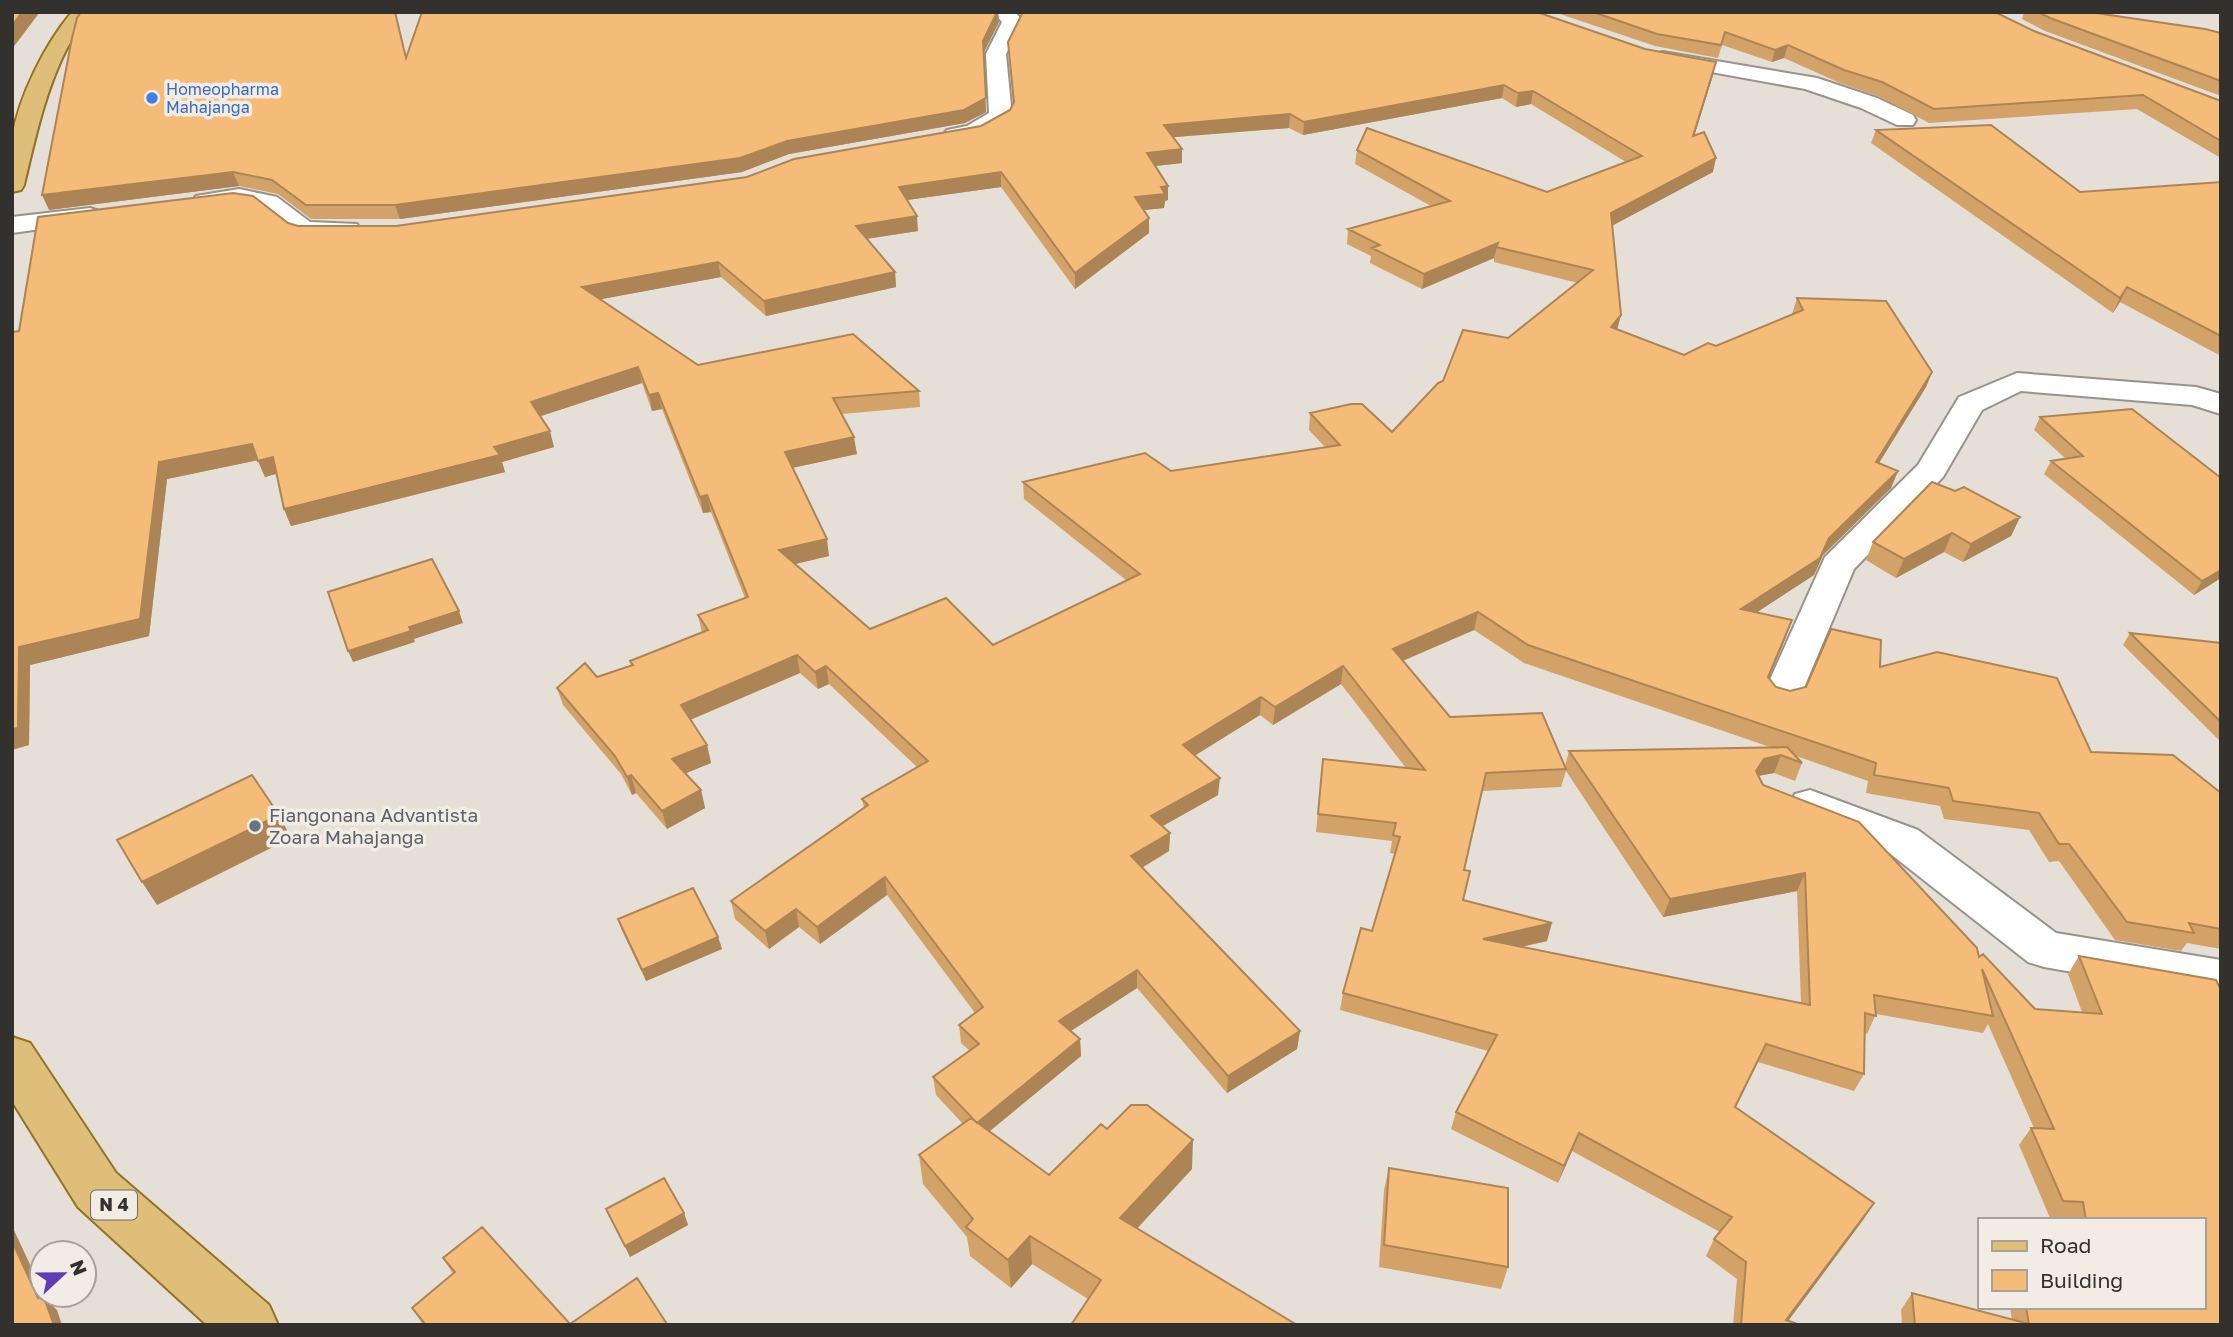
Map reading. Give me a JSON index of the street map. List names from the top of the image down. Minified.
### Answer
{"streets":{"main road":["N 4"]},"places":["Homeopharma Mahajanga","Fiangonana Advantista Zoara Mahajanga"],"legend":["Road","Building"],"north":"right"}
